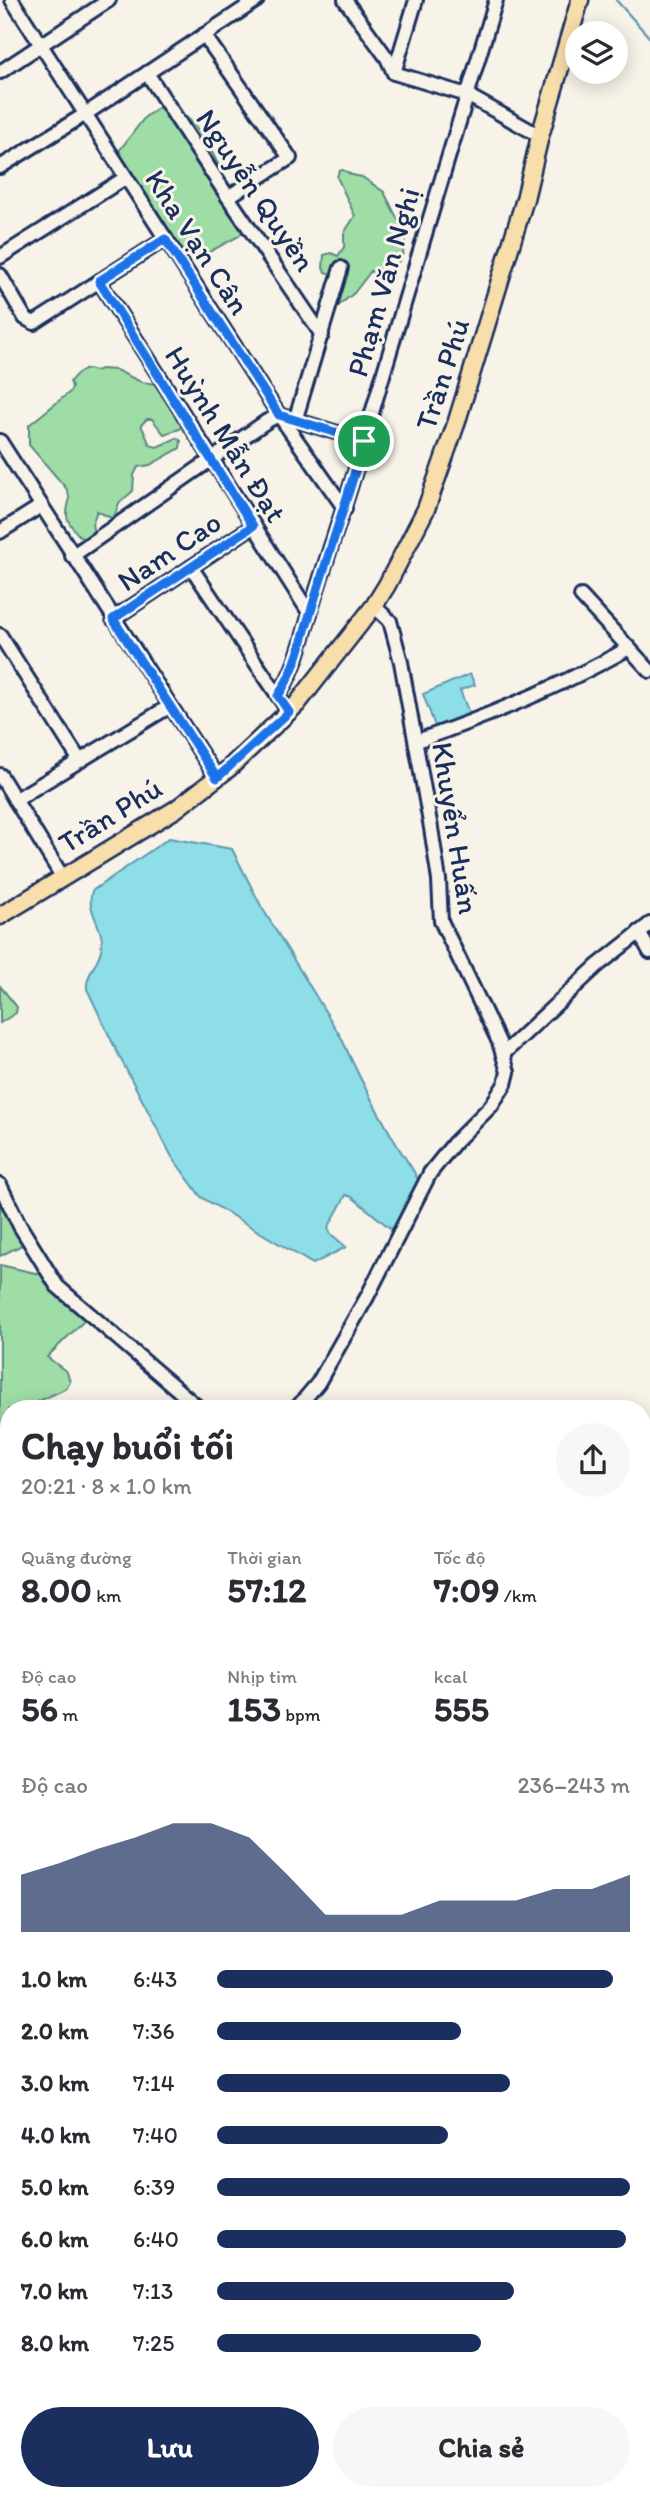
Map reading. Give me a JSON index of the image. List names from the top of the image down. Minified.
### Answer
{"streets":{"main road":["Trần Phú"],"street":["Nguyễn Quyền","Kha Vạn Cân","Phạm Văn Nghị","Huỳnh Mẫn Đạt","Nam Cao","Khuyển Huấn"]},"crossings":[["Kha Vạn Cân","Phạm Văn Nghị"],["Phạm Văn Nghị","Huỳnh Mẫn Đạt"],["Trần Phú","Khuyển Huấn"],["Huỳnh Mẫn Đạt","Nam Cao"]],"page":{"heading":["Chạy buổi tối","20:21 · 8 × 1.0 km"],"stats":[["Quãng đường","8.00 km"],["Thời gian","57:12"],["Tốc độ","7:09 /km"],["Độ cao","56 m"],["Nhịp tim","153 bpm"],["kcal","555"]],"chart":["Độ cao","236–243 m"],"list":[{"name":"1.0 km","note":"6:43"},{"name":"2.0 km","note":"7:36"},{"name":"3.0 km","note":"7:14"},{"name":"4.0 km","note":"7:40"},{"name":"5.0 km","note":"6:39"},{"name":"6.0 km","note":"6:40"},{"name":"7.0 km","note":"7:13"},{"name":"8.0 km","note":"7:25"}],"buttons":["Lưu","Chia sẻ"]}}
